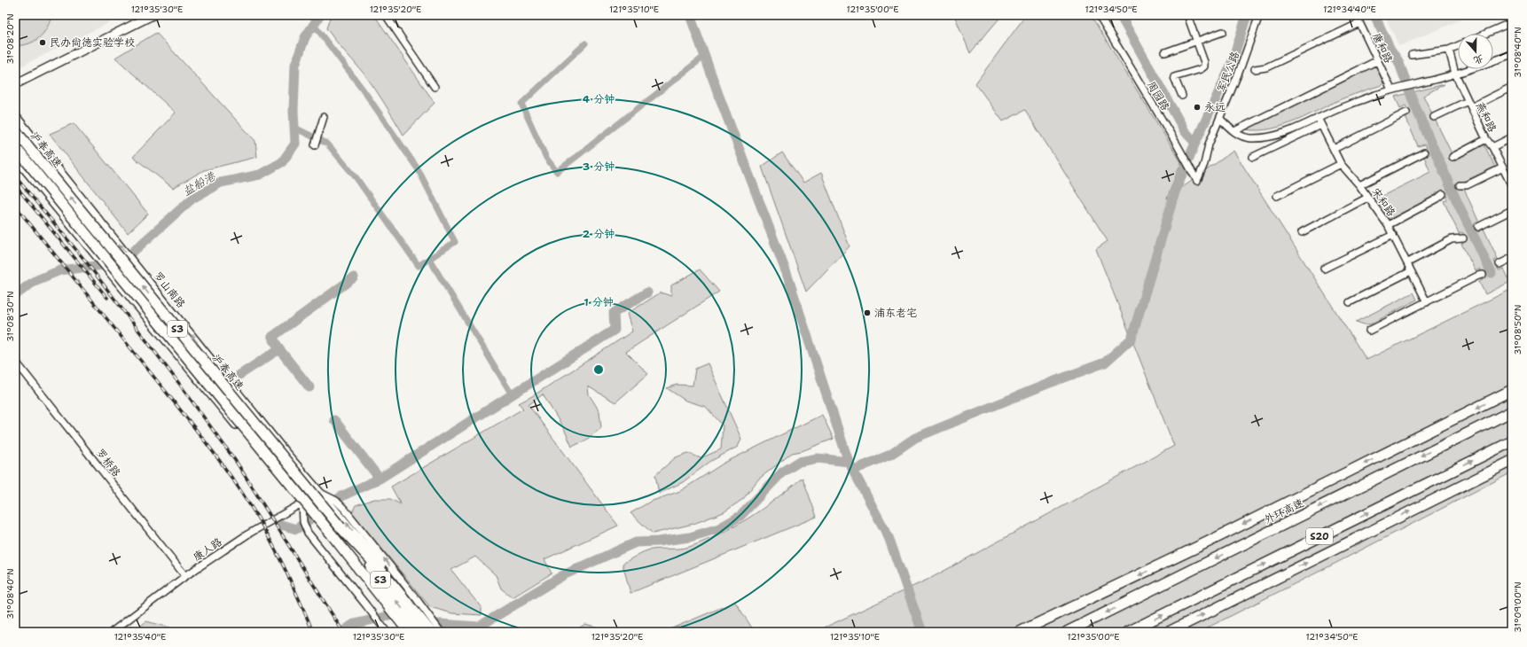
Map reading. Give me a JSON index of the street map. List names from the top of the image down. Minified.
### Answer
{"streets":{"highway":["沪奉高速","S3","外环高速","S20"],"main road":["罗山南路"],"street":["唐和路","军民公路","周园路","燕和路","宋和路","罗桥路","康人路"]},"crossings":[["军民公路","周园路"],["罗山南路","康人路"],["罗桥路","康人路"]],"water":["盐船港"],"places":["民办尚徳实验学校","永远","浦东老宅"],"north":"bottom","coordinates":["121°35'30\"E","121°35'20\"E","121°35'10\"E","121°35'00\"E","121°34'50\"E","121°34'40\"E","31°08'20\"N","31°08'40\"N","31°08'30\"N","31°08'50\"N","31°09'00\"N","121°35'40\"E"],"rings":["4 分钟","3 分钟","2 分钟","1 分钟"]}
